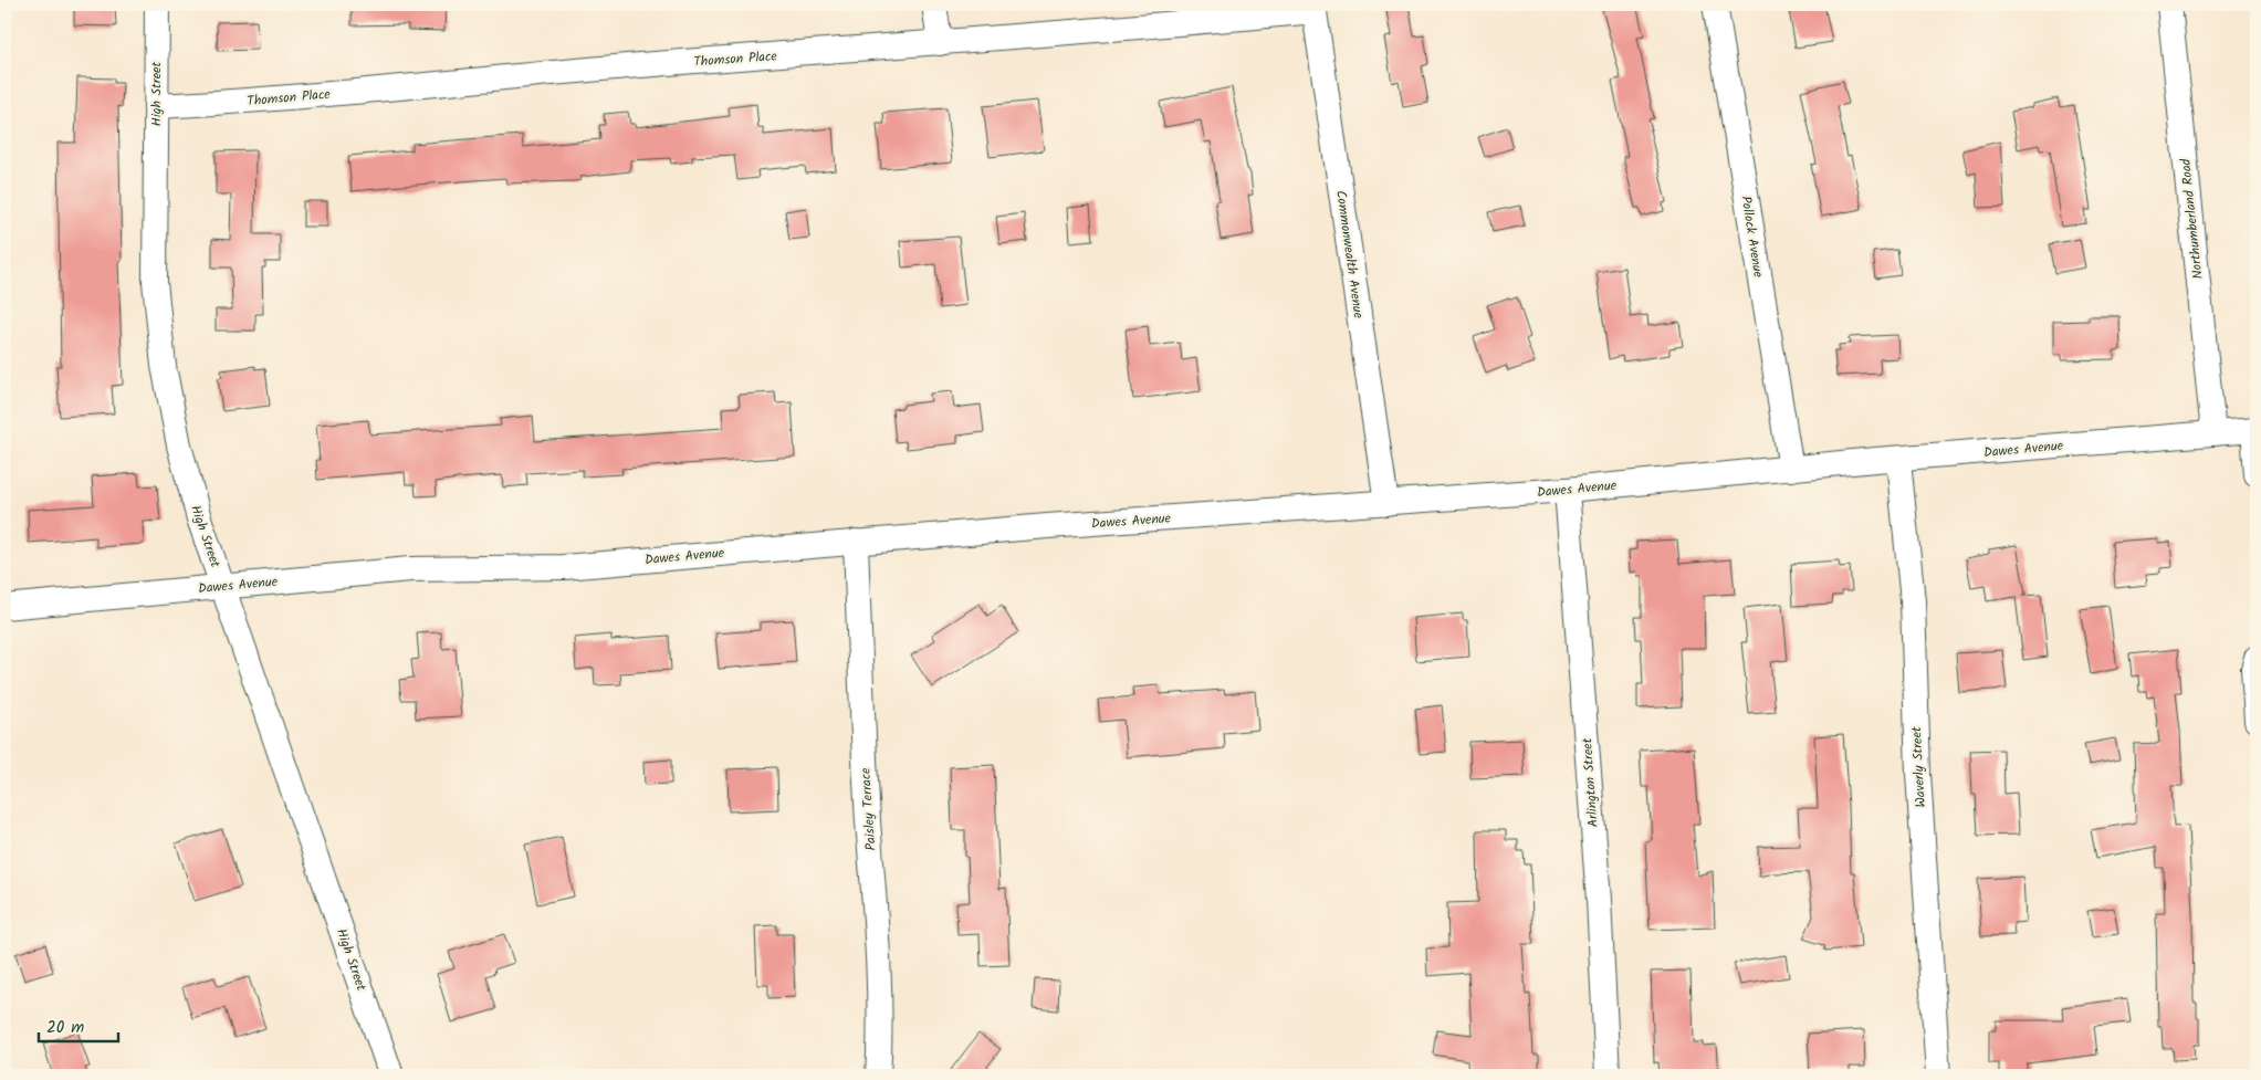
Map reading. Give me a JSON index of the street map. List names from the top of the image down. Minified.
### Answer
{"streets":{"street":["Thomson Place","High Street","Northumberland Road","Pollock Avenue","Commonwealth Avenue","Dawes Avenue","Waverly Street","Arlington Street","Paisley Terrace"]},"crossings":[["Thomson Place","High Street"],["Thomson Place","Commonwealth Avenue"],["High Street","Dawes Avenue"],["Northumberland Road","Dawes Avenue"],["Pollock Avenue","Dawes Avenue"],["Commonwealth Avenue","Dawes Avenue"],["Dawes Avenue","Waverly Street"],["Dawes Avenue","Arlington Street"],["Dawes Avenue","Paisley Terrace"]],"scale_bar":"20 m"}
